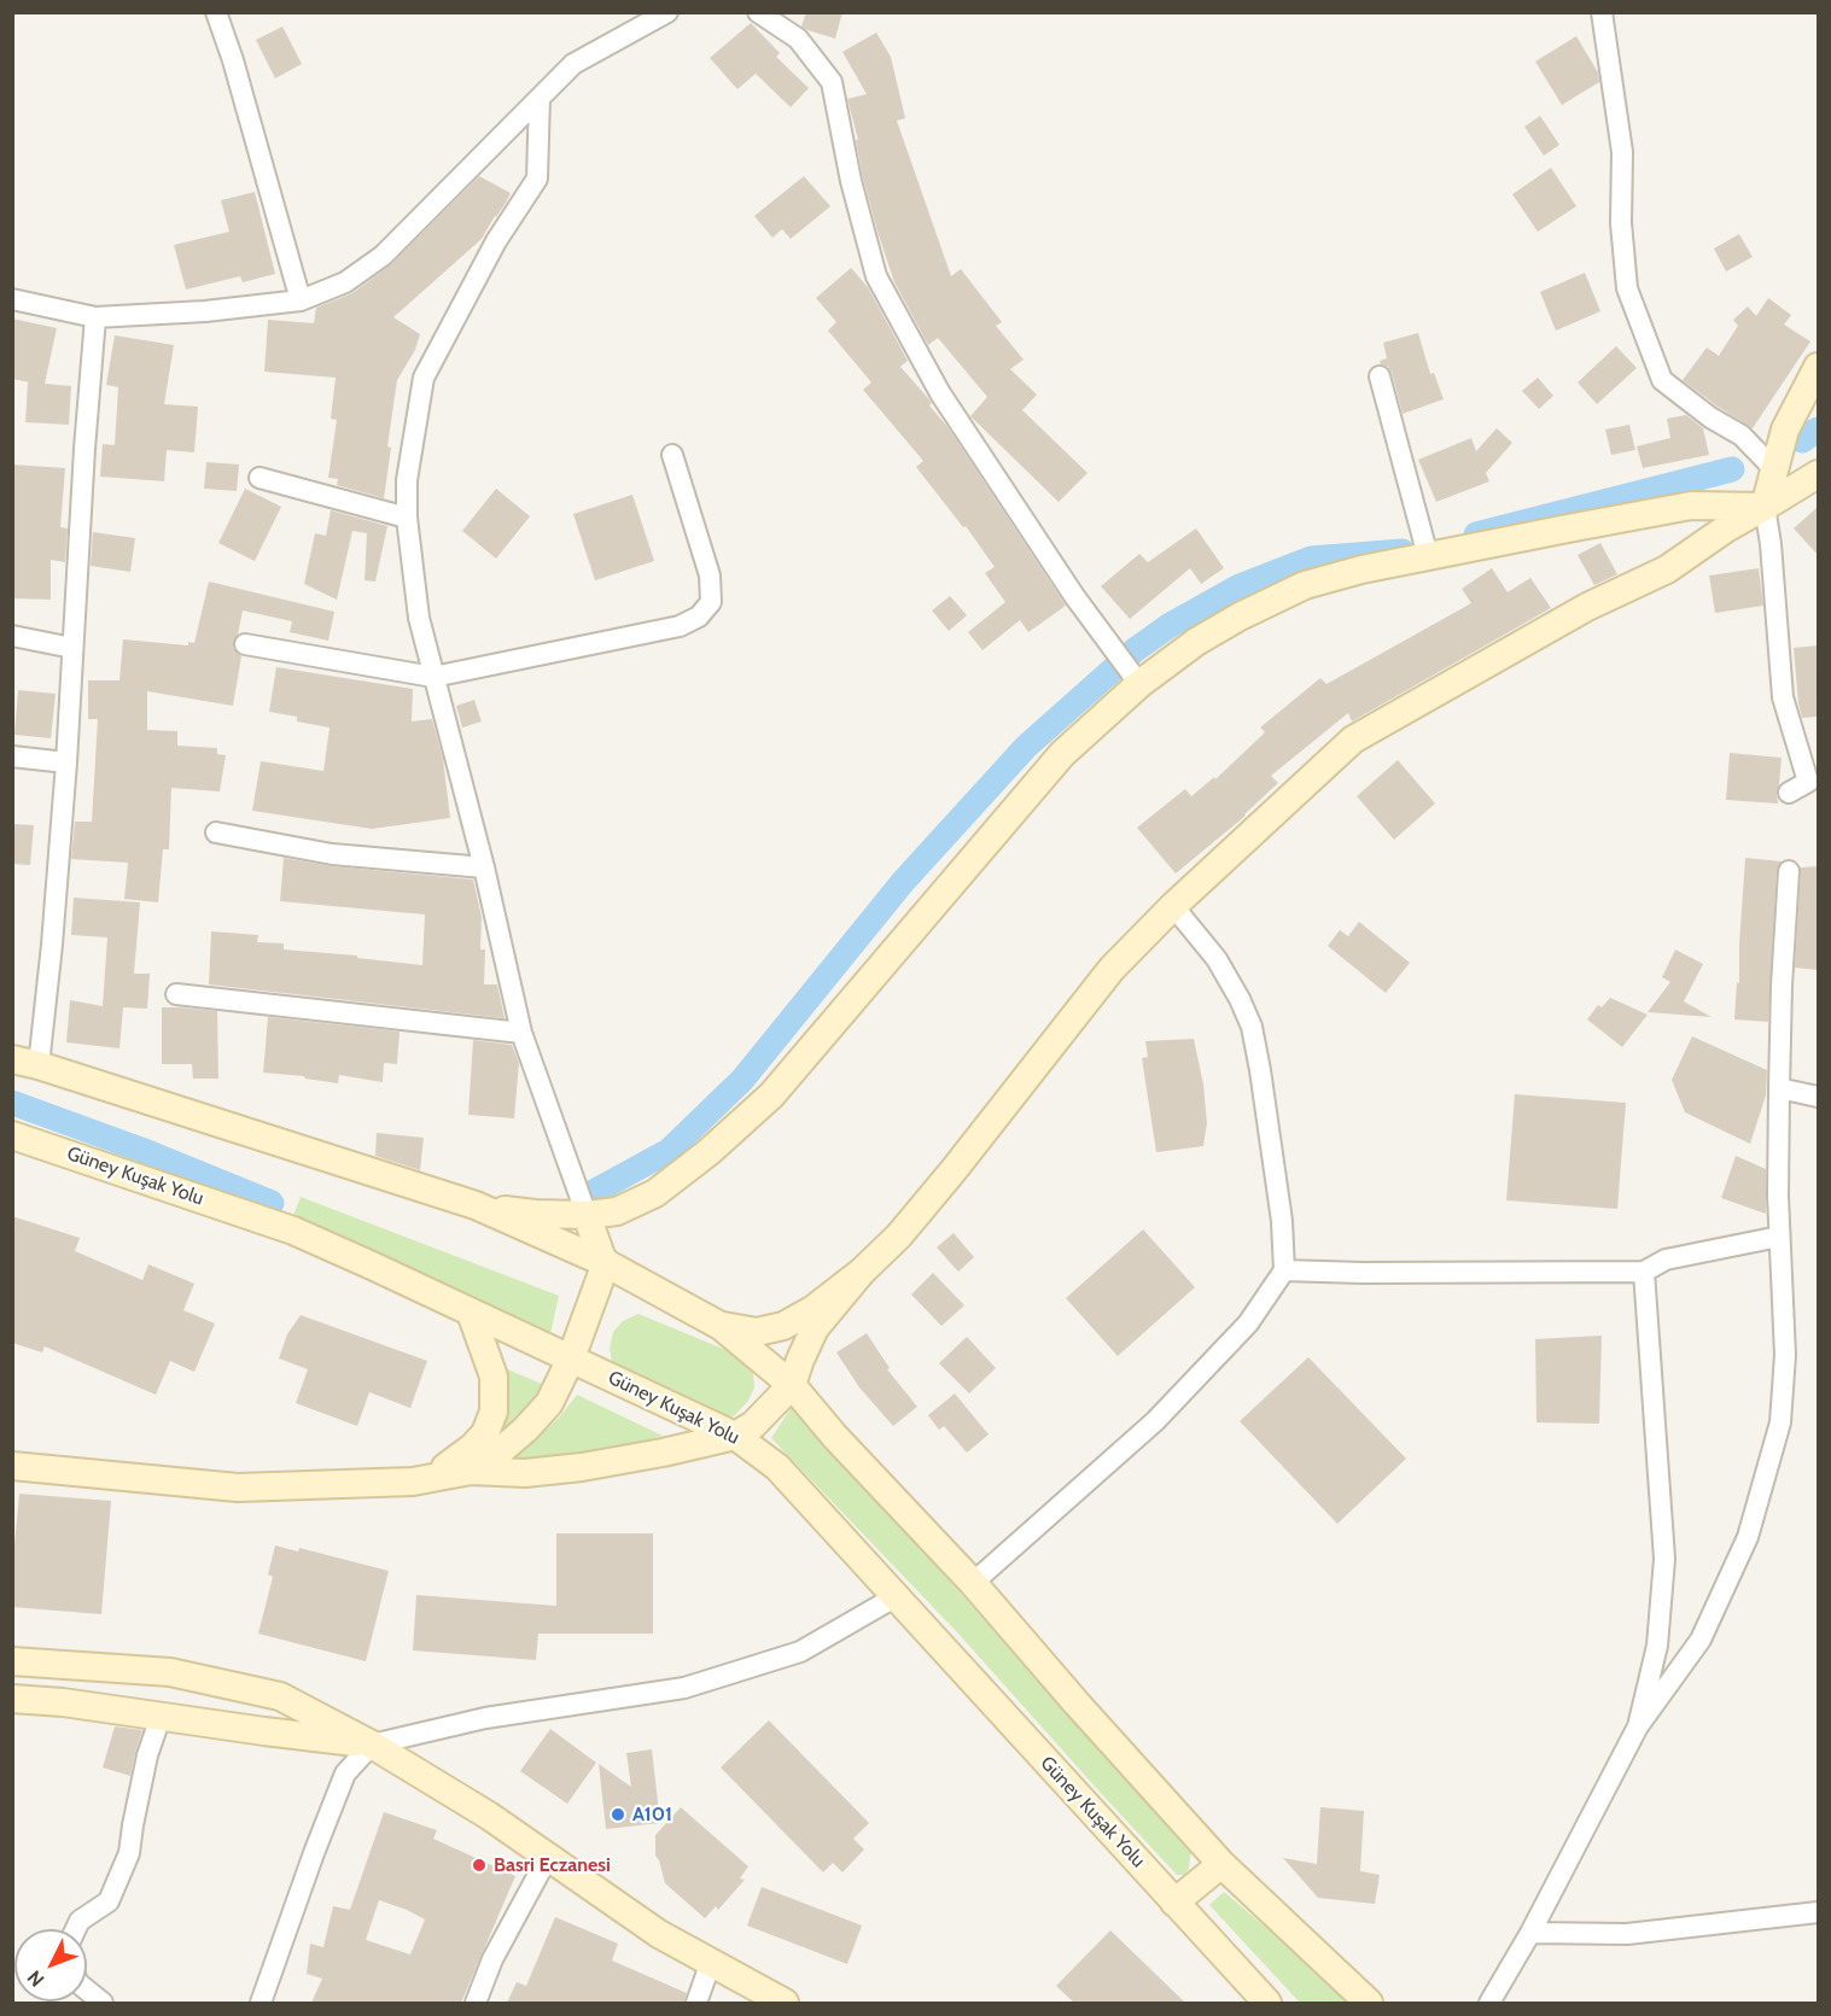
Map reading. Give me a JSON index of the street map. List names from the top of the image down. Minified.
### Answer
{"streets":{"main road":["Güney Kuşak Yolu"]},"places":["A101","Basri Eczanesi"],"north":"bottom left"}
